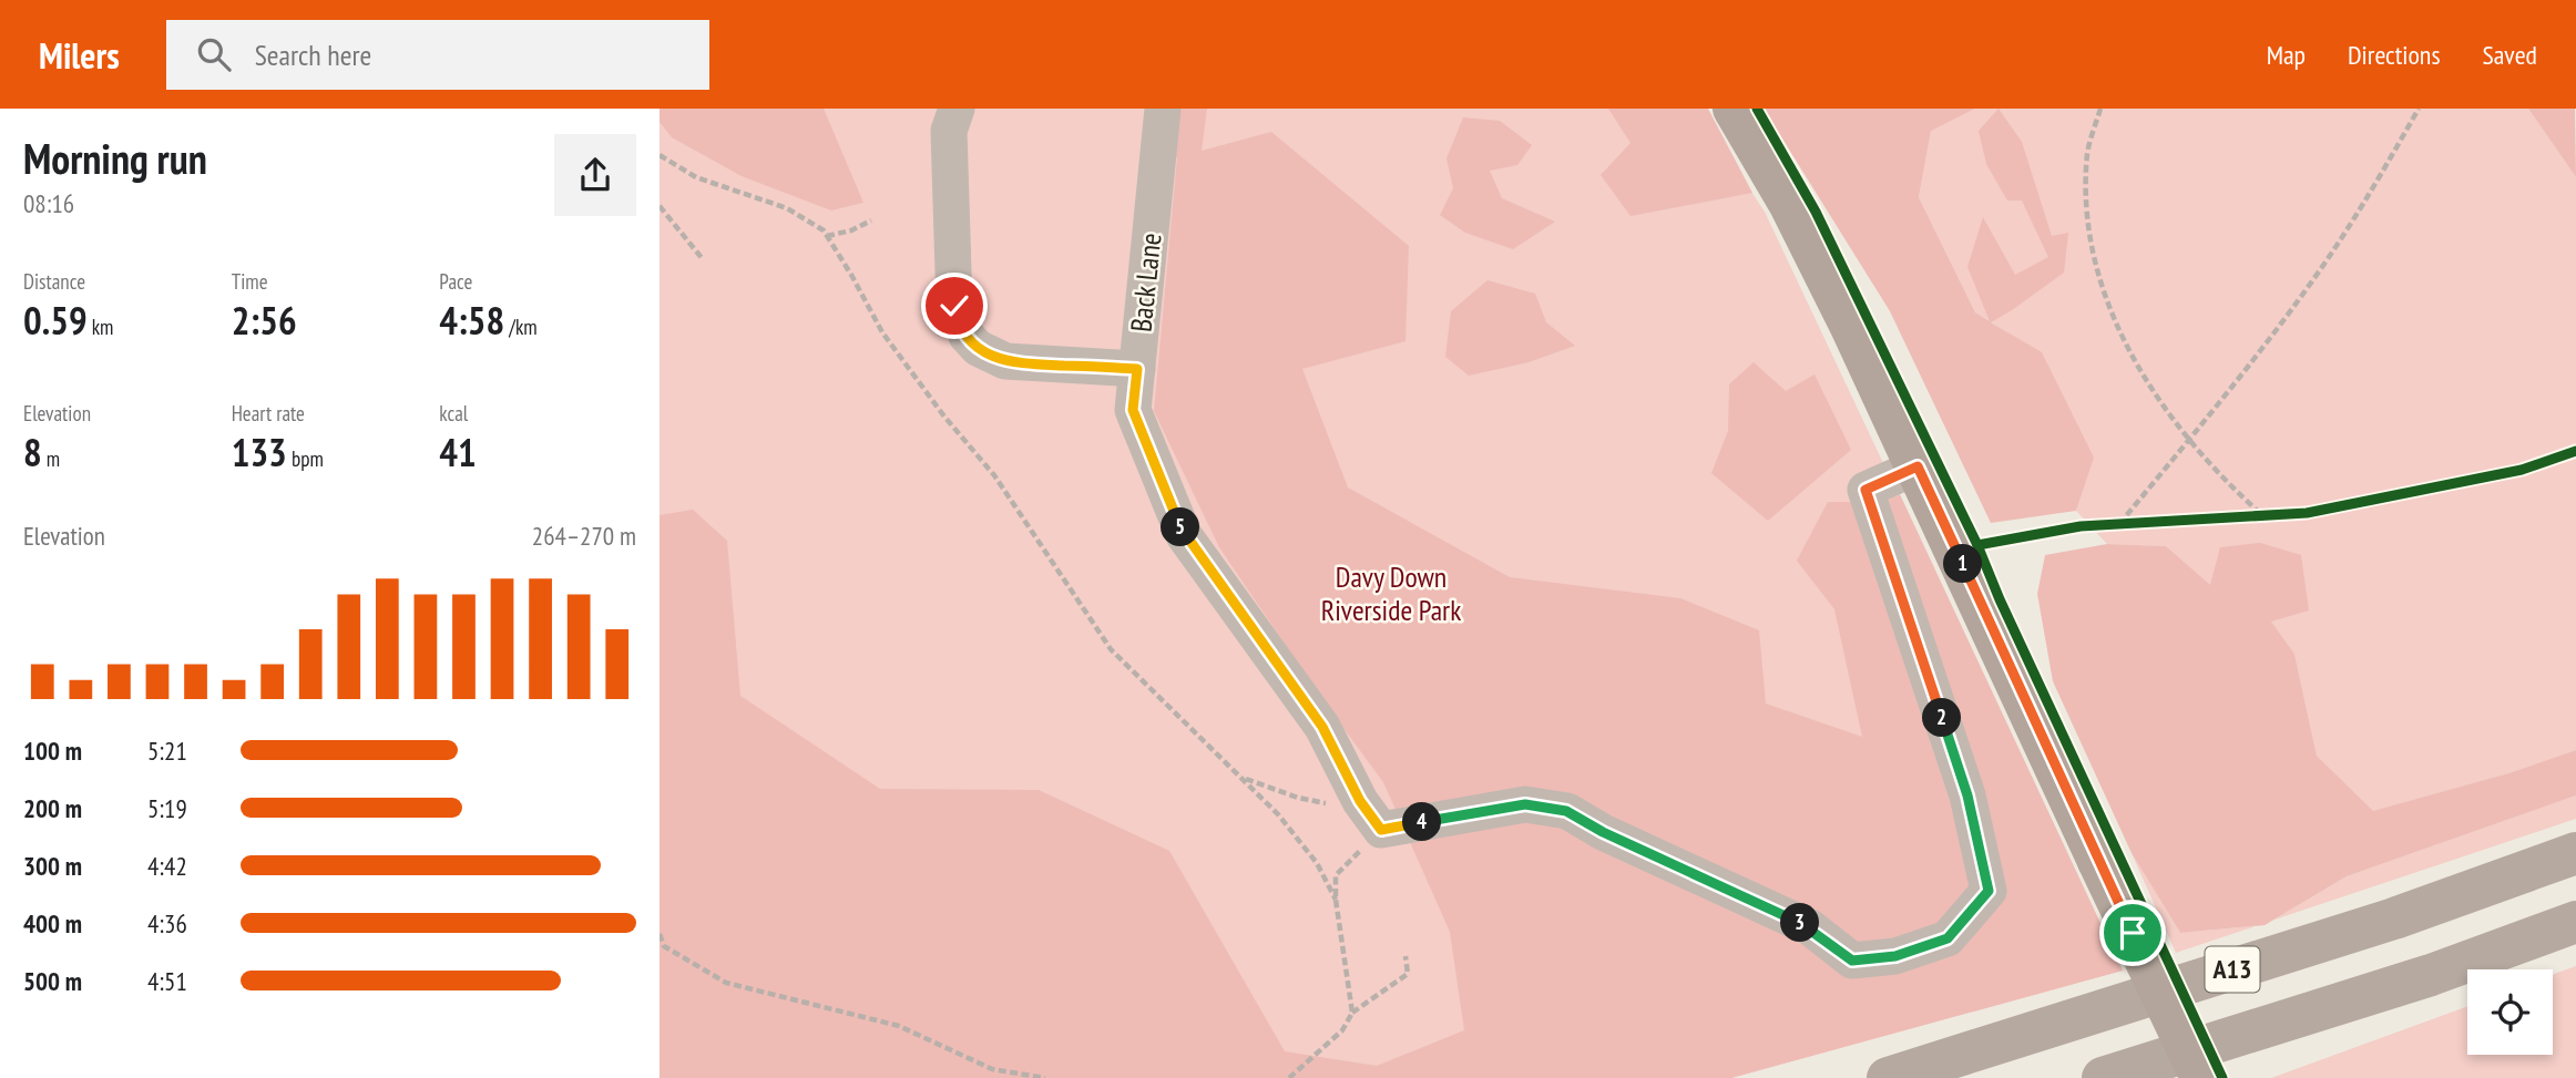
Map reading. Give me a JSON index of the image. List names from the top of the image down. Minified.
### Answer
{"streets":{"highway":["A13"],"lane":["Back Lane"]},"parks":["Davy Down Riverside Park"],"page":{"header":"Milers","search":"Search here","nav":["Map","Directions","Saved"],"heading":["Morning run","08:16"],"stats":[["Distance","0.59 km"],["Time","2:56"],["Pace","4:58 /km"],["Elevation","8 m"],["Heart rate","133 bpm"],["kcal","41"]],"chart":["Elevation","264–270 m"],"pins":["5","1","2","4","3"],"list":[{"name":"100 m","note":"5:21"},{"name":"200 m","note":"5:19"},{"name":"300 m","note":"4:42"},{"name":"400 m","note":"4:36"},{"name":"500 m","note":"4:51"}]}}
